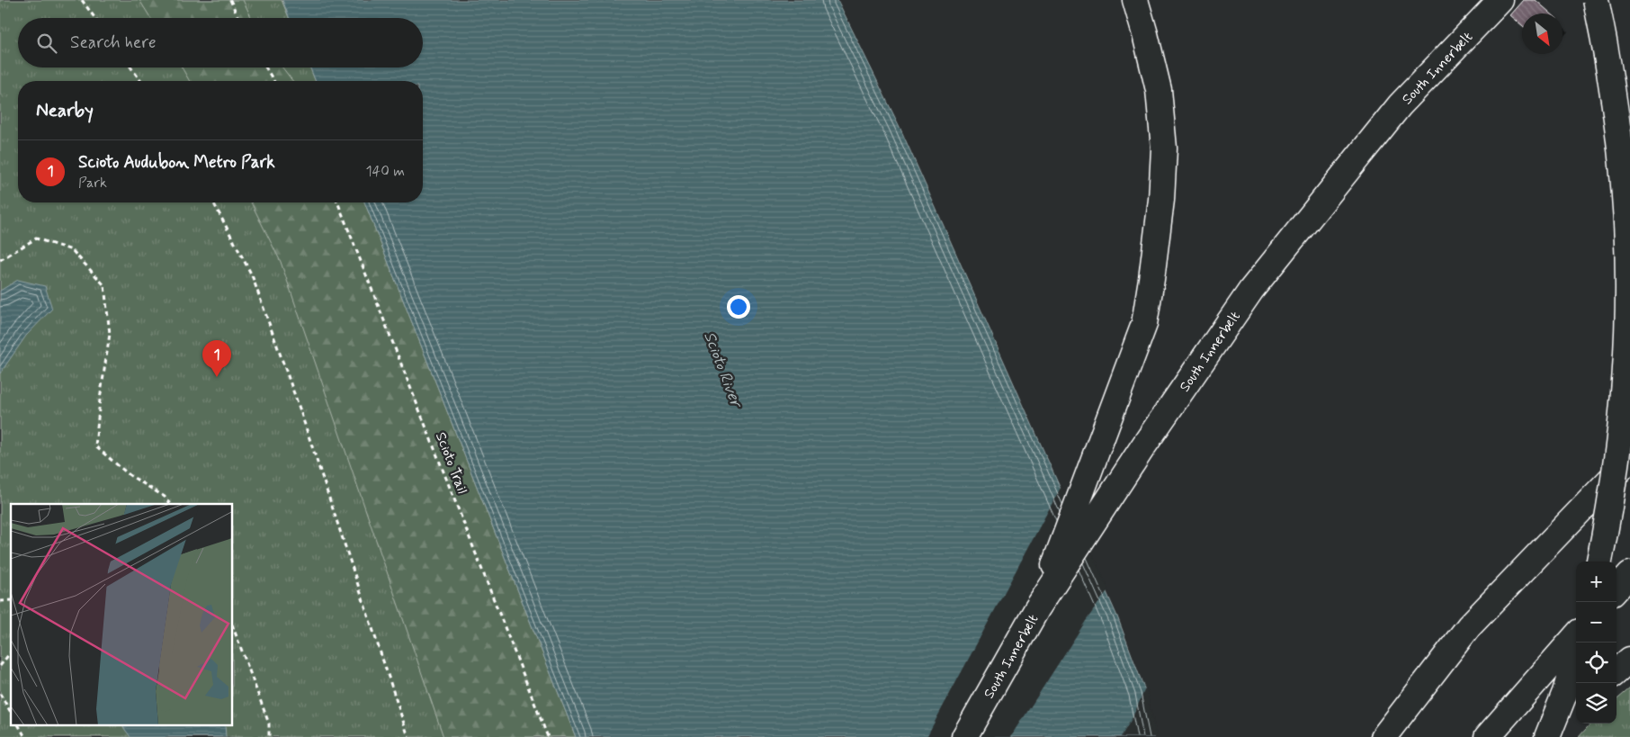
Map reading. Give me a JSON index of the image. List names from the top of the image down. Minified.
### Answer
{"streets":{"highway":["South Innerbelt"],"path":["Scioto Trail"]},"water":["Scioto River"],"north":"bottom right","page":{"search":"Search here","heading":"Nearby","list":[{"mark":"1","name":"Scioto Audubon Metro Park","note":"Park","value":"140 m"}],"pins":"1","map_buttons":["+","−"]}}
